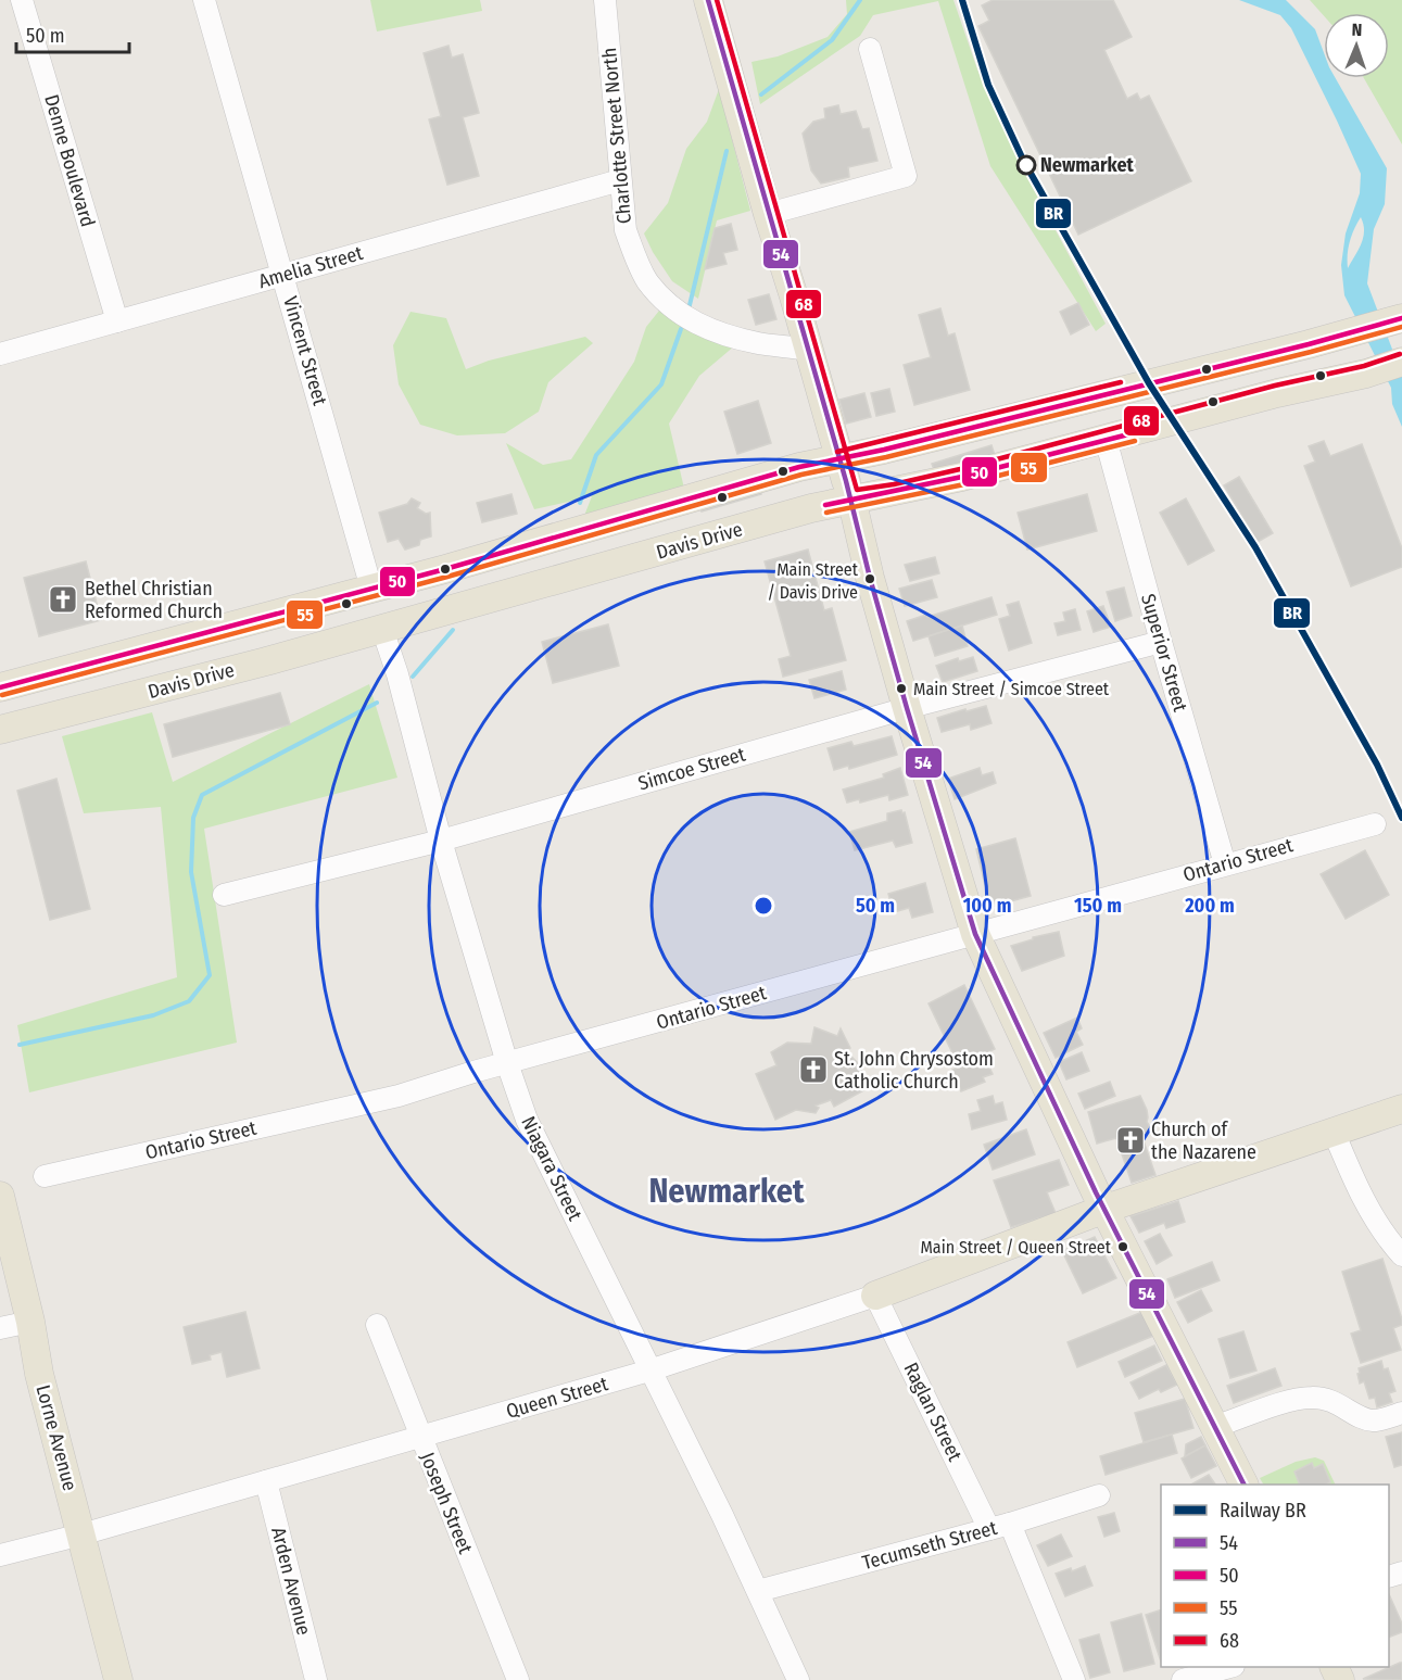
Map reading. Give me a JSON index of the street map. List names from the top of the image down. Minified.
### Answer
{"streets":{"main road":["Davis Drive","Queen Street","Lorne Avenue"],"street":["Charlotte Street North","Denne Boulevard","Amelia Street","Vincent Street","Superior Street","Simcoe Street","Ontario Street","Niagara Street","Raglan Street","Joseph Street","Tecumseth Street","Arden Avenue"]},"crossings":[["Charlotte Street North","Amelia Street"],["Denne Boulevard","Amelia Street"],["Amelia Street","Vincent Street"],["Vincent Street","Davis Drive"],["Davis Drive","Superior Street"],["Davis Drive","Niagara Street"],["Superior Street","Simcoe Street"],["Superior Street","Ontario Street"],["Simcoe Street","Niagara Street"],["Ontario Street","Niagara Street"],["Niagara Street","Queen Street"],["Niagara Street","Tecumseth Street"],["Queen Street","Raglan Street"],["Queen Street","Lorne Avenue"],["Queen Street","Joseph Street"],["Queen Street","Arden Avenue"],["Raglan Street","Tecumseth Street"]],"districts":["Newmarket"],"places":{"other":["Newmarket","Main Street / Davis Drive","Main Street / Simcoe Street","Main Street / Queen Street"],"church":["Bethel Christian Reformed Church","St. John Chrysostom Catholic Church","Church of the Nazarene"]},"lines":["rail line BR","transit line 54","transit line 68","transit line 50","transit line 55"],"legend":["Railway BR","54","50","55","68"],"scale_bar":"50 m","north":"top","rings":["50 m","100 m","150 m","200 m"]}
